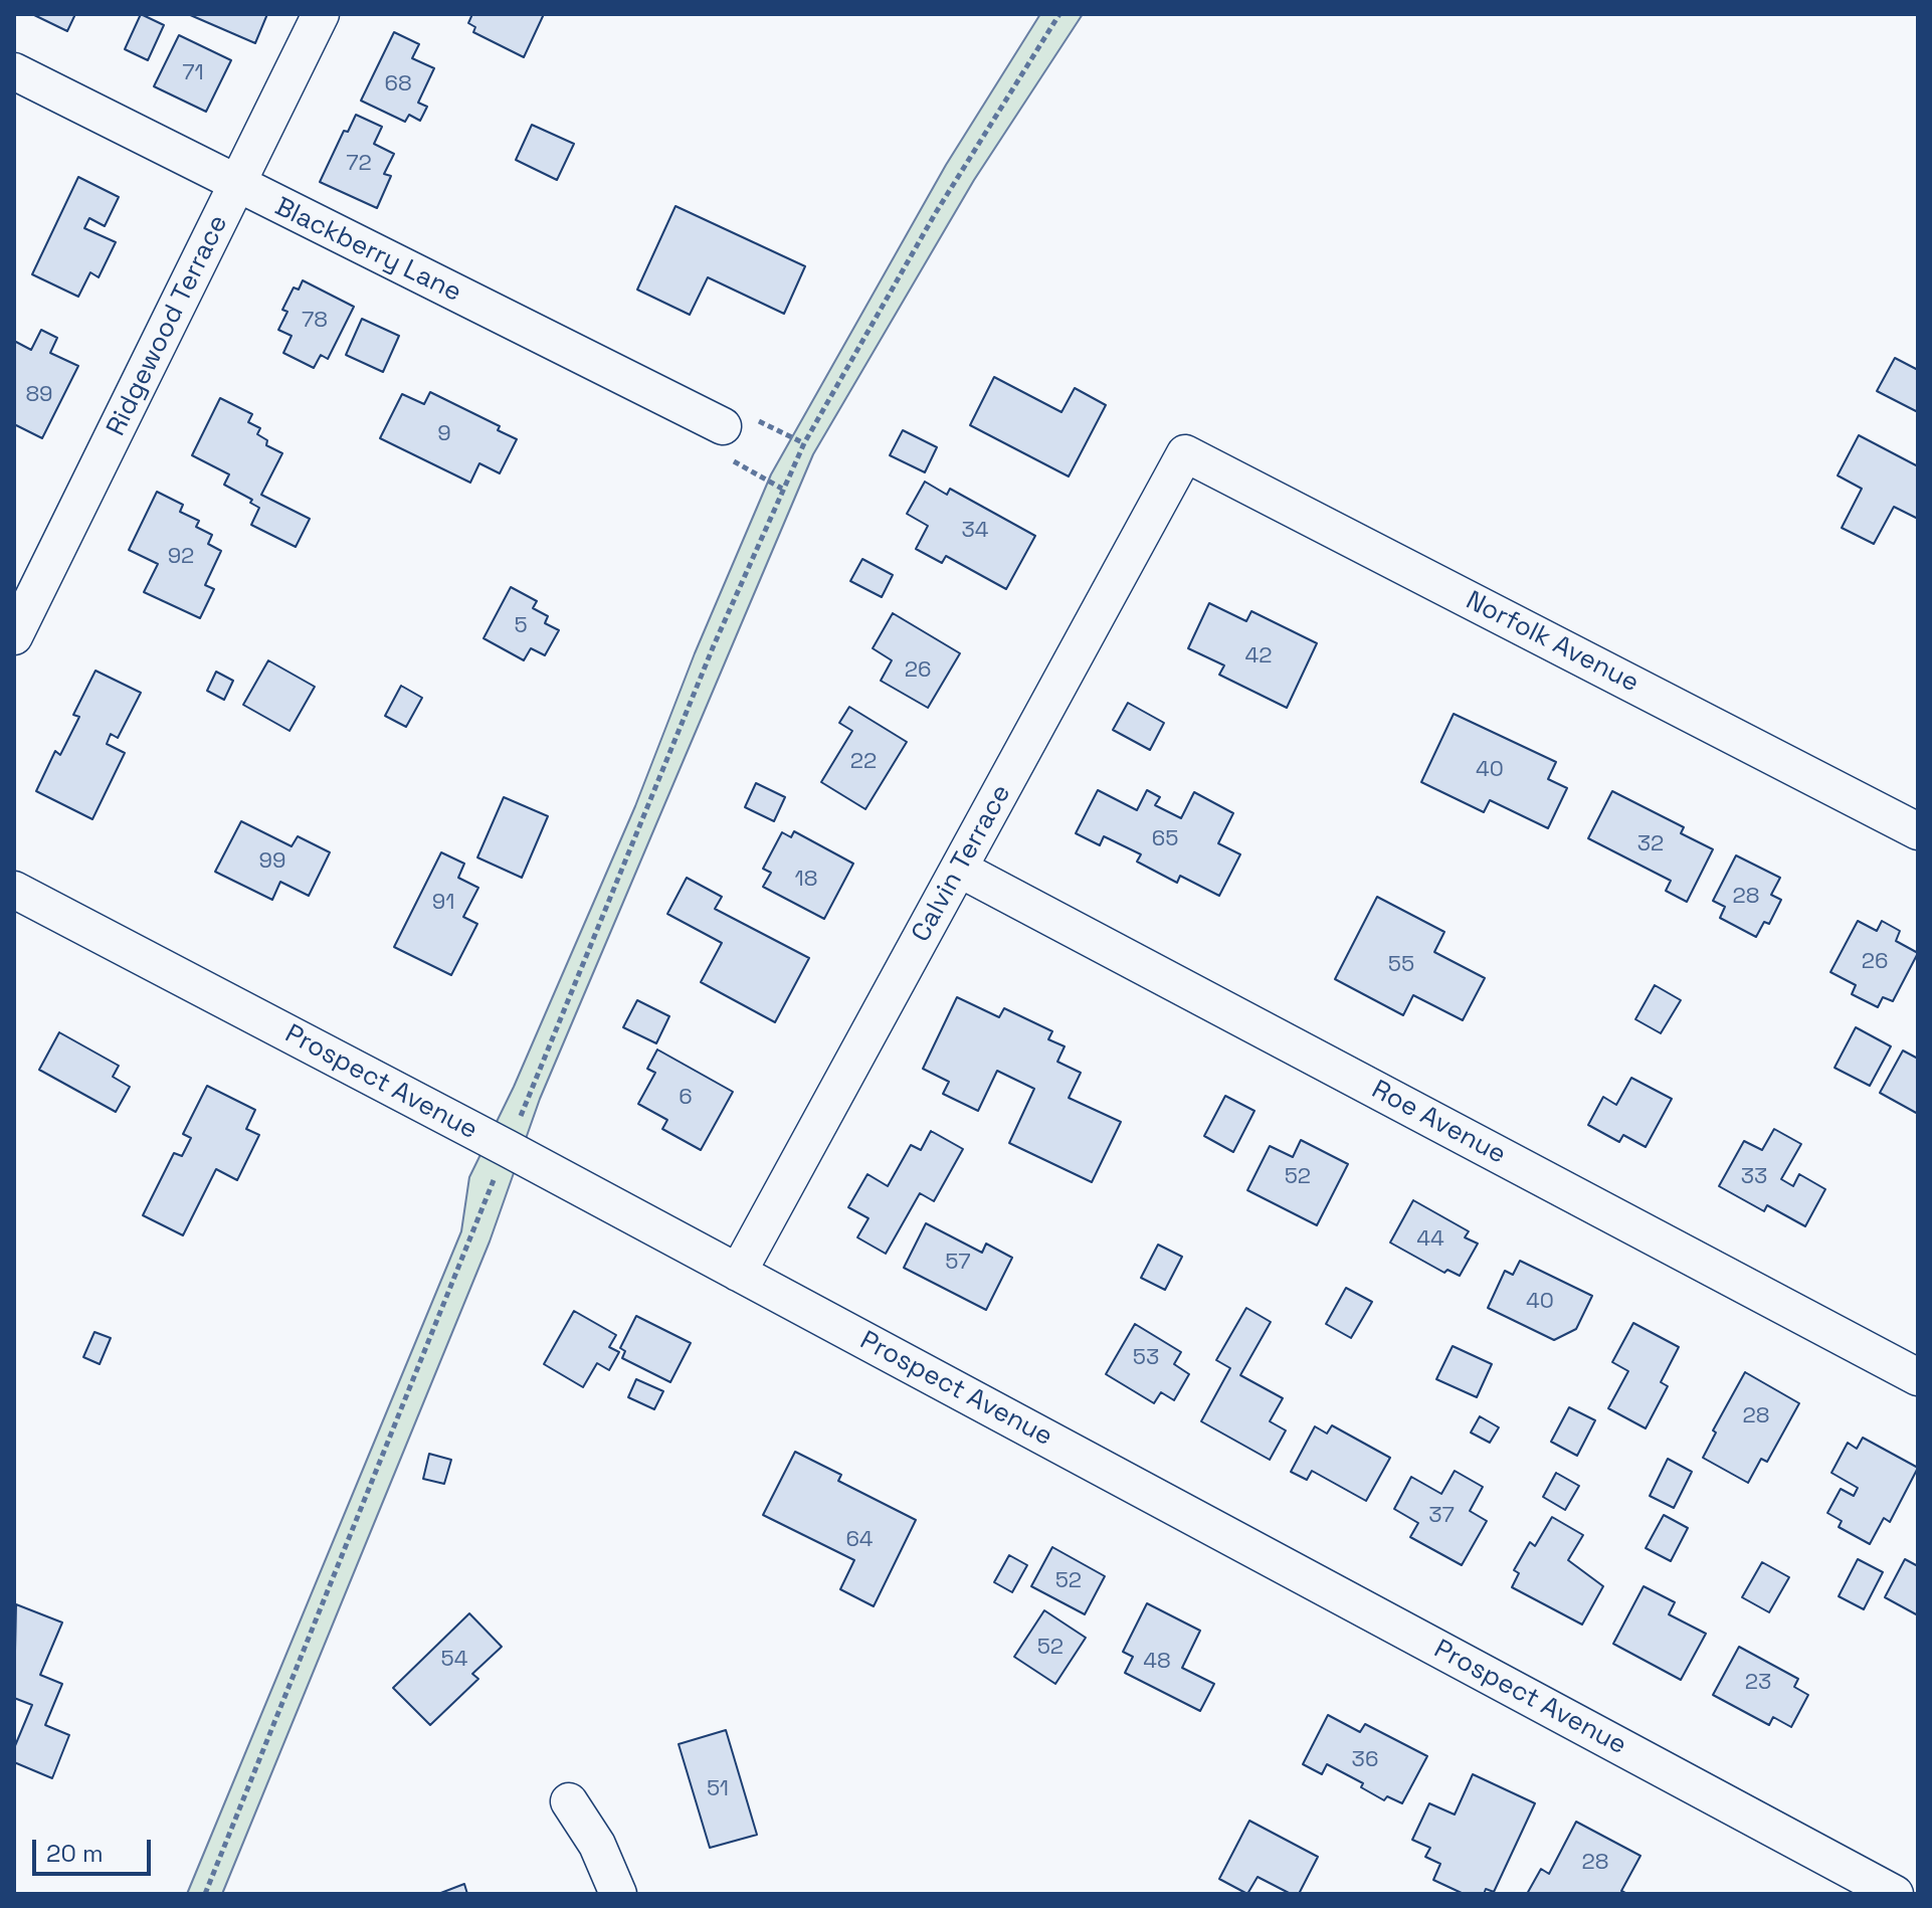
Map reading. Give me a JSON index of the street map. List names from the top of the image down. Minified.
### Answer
{"streets":{"street":["Blackberry Lane","Ridgewood Terrace","Norfolk Avenue","Calvin Terrace","Prospect Avenue","Roe Avenue"]},"crossings":[["Blackberry Lane","Ridgewood Terrace"],["Norfolk Avenue","Calvin Terrace"],["Calvin Terrace","Prospect Avenue"],["Calvin Terrace","Roe Avenue"]],"house_numbers":["71","68","72","78","89","9","34","92","5","42","26","22","40","65","32","99","18","28","91","26","55","6","52","33","44","57","40","53","28","37","64","52","52","54","48","23","36","51","28"],"scale_bar":"20 m"}
